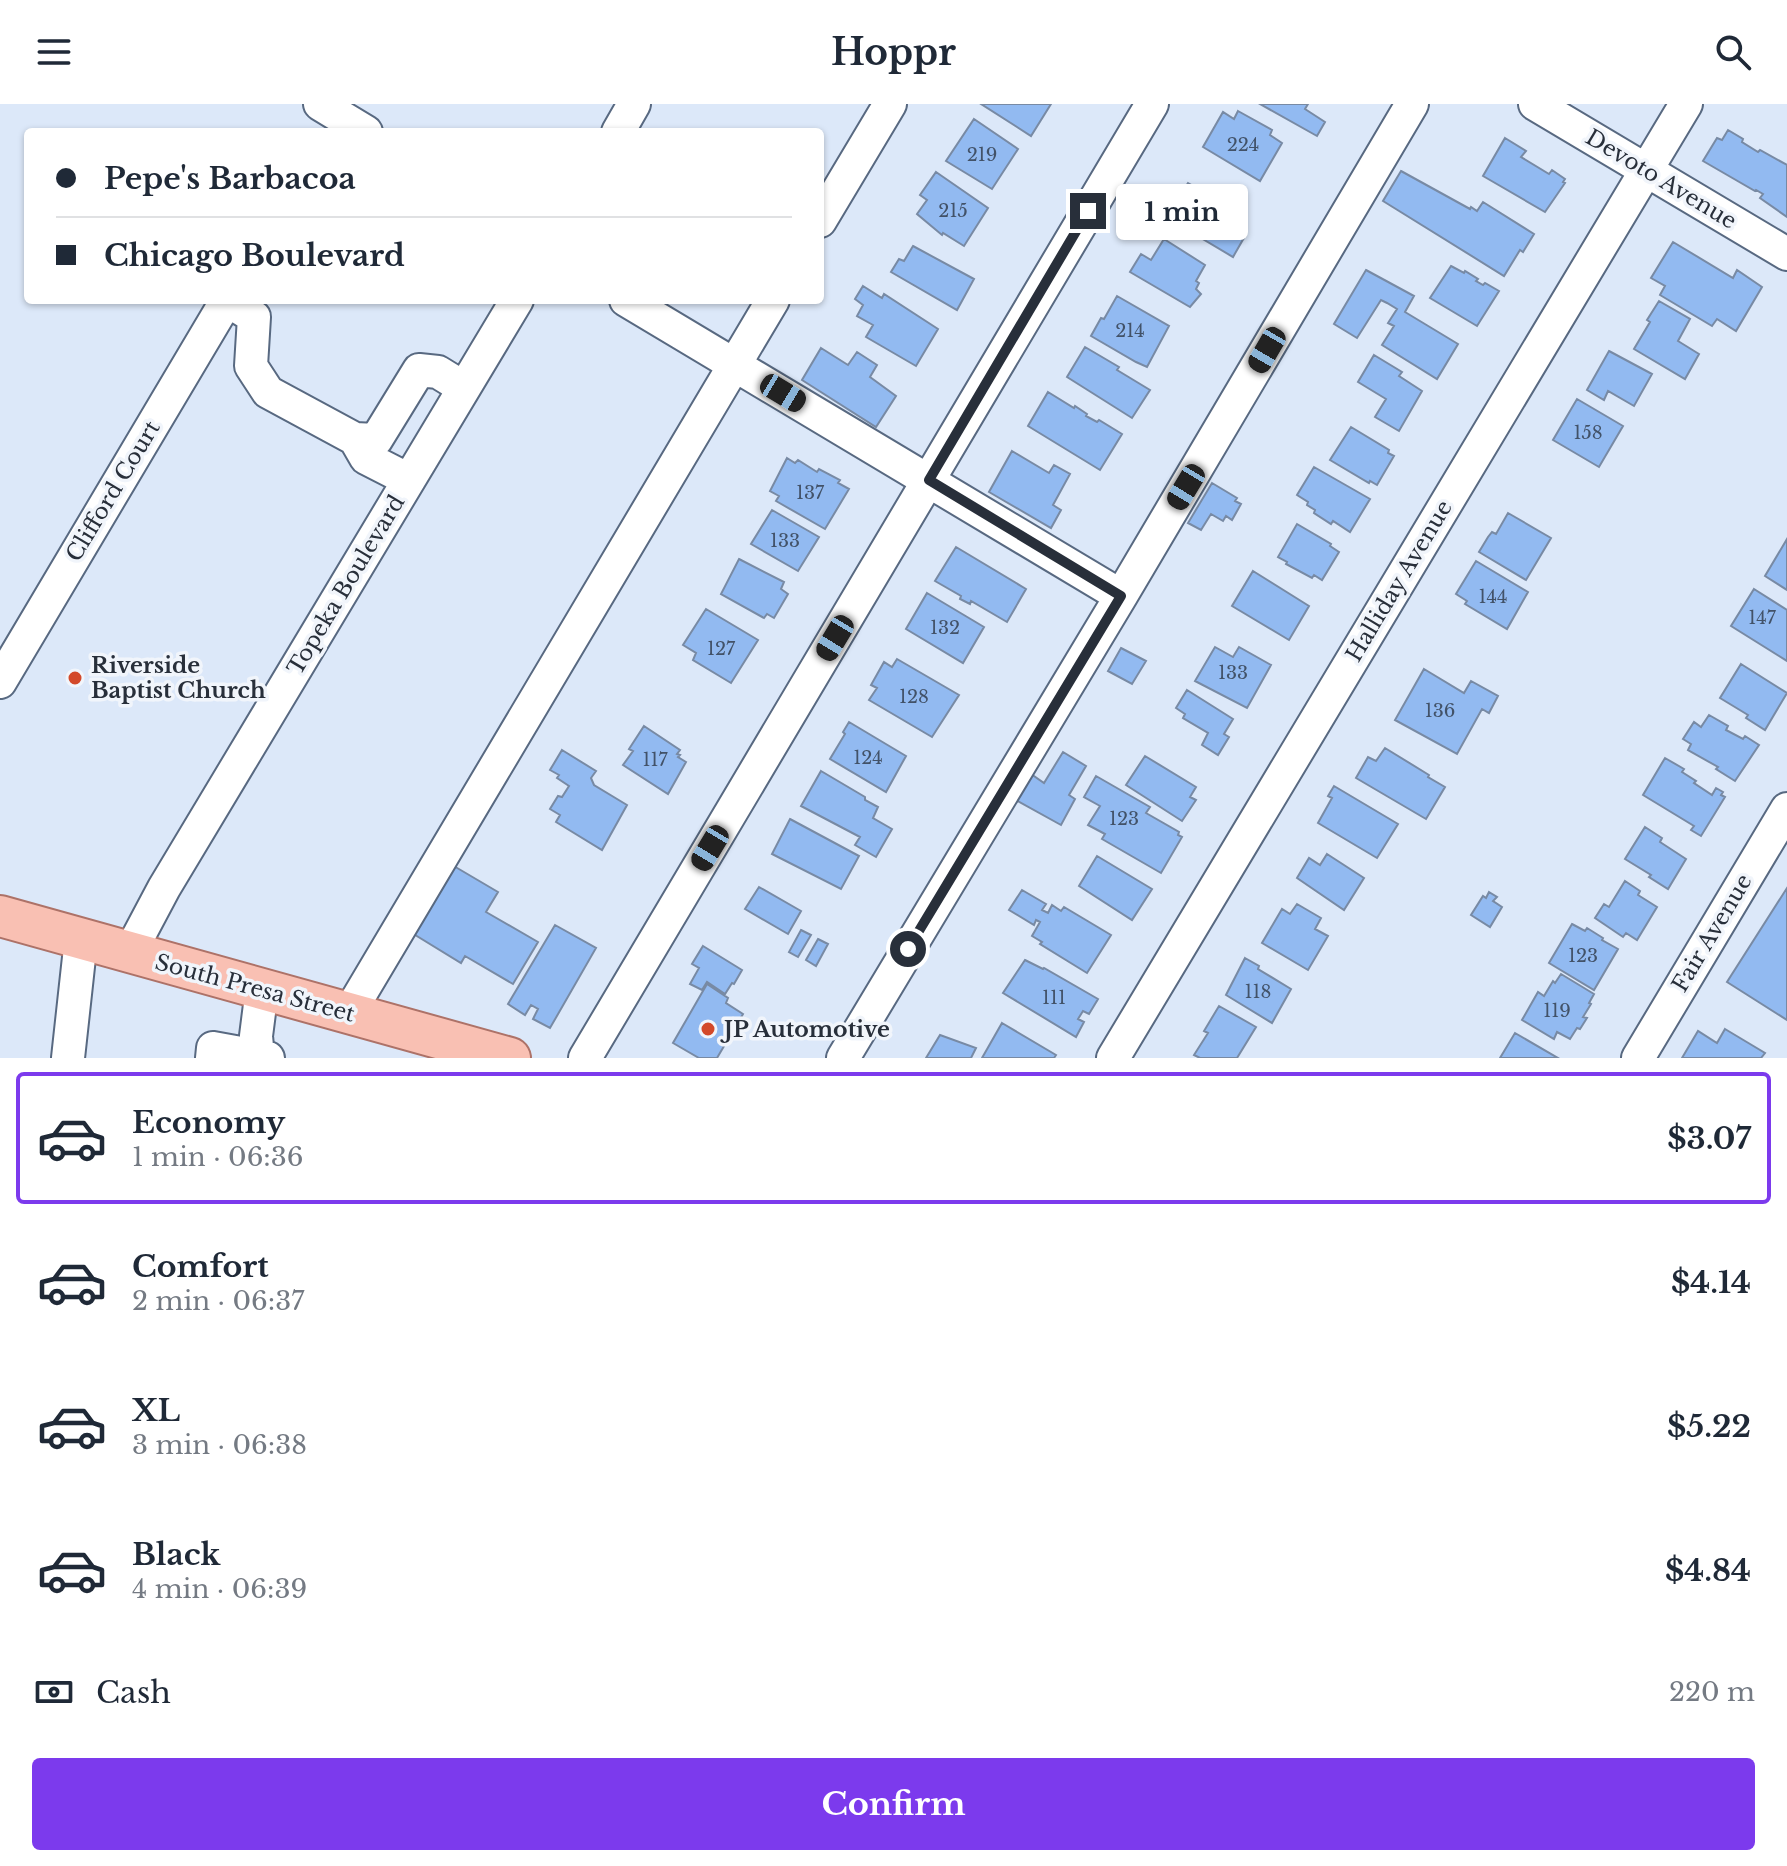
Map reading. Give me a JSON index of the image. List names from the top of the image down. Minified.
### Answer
{"streets":{"main road":["South Presa Street"],"street":["Devoto Avenue","Clifford Court","Halliday Avenue","Topeka Boulevard","Fair Avenue"]},"crossings":[["Devoto Avenue","Halliday Avenue"],["Topeka Boulevard","South Presa Street"]],"places":["Riverside Baptist Church","JP Automotive"],"house_numbers":["224","219","215","214","158","137","133","144","147","132","127","133","128","136","124","117","123","123","118","111","119"],"page":{"header":"Hoppr","banner":["Pepe's Barbacoa","Chicago Boulevard"],"bubble":"1 min","list":[{"name":"Economy","note":"1 min · 06:36","value":"$3.07"},{"name":"Comfort","note":"2 min · 06:37","value":"$4.14"},{"name":"XL","note":"3 min · 06:38","value":"$5.22"},{"name":"Black","note":"4 min · 06:39","value":"$4.84"}],"pay":["Cash","220 m"],"buttons":"Confirm"}}
